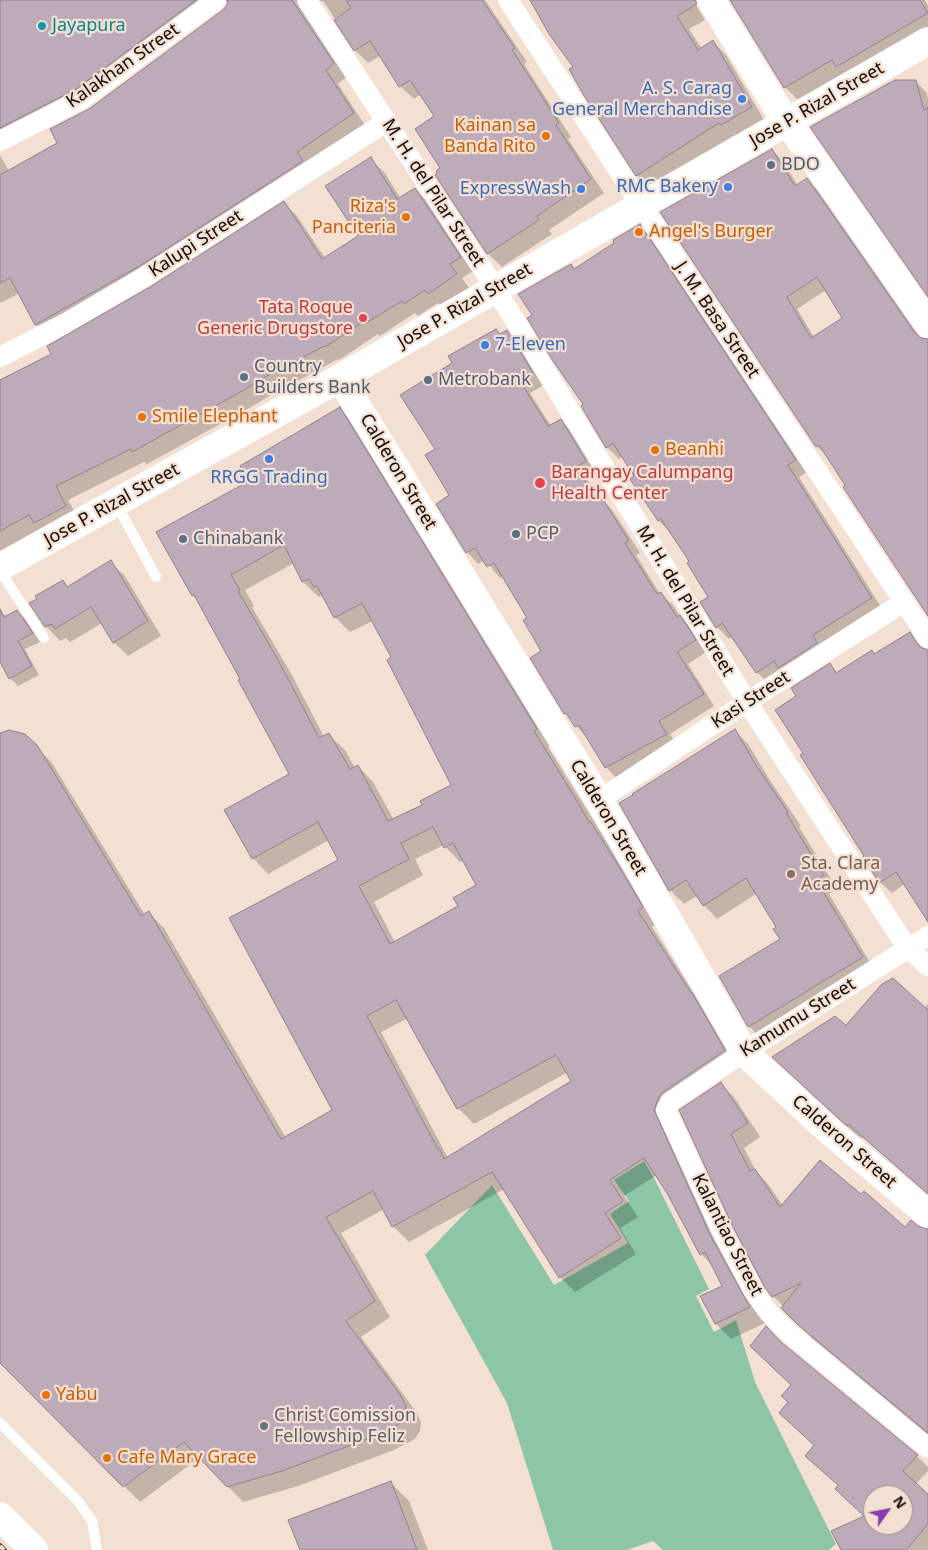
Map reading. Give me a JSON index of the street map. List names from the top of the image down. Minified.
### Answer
{"streets":{"street":["Kalakhan Street","Jose P. Rizal Street","M. H. del Pilar Street","Kalupi Street","J. M. Basa Street","Calderon Street","Kasi Street","Kamumu Street","Kalantiao Street"]},"crossings":[["Jose P. Rizal Street","M. H. del Pilar Street"],["Jose P. Rizal Street","J. M. Basa Street"],["Jose P. Rizal Street","Calderon Street"],["M. H. del Pilar Street","Kalupi Street"],["M. H. del Pilar Street","Kasi Street"],["M. H. del Pilar Street","Kamumu Street"],["J. M. Basa Street","Kasi Street"],["Calderon Street","Kasi Street"],["Calderon Street","Kamumu Street"],["Kamumu Street","Kalantiao Street"]],"places":["Jayapura","A. S. Carag General Merchandise","Kainan sa Banda Rito","BDO","RMC Bakery","ExpressWash","Riza's Panciteria","Angel's Burger","Tata Roque Generic Drugstore","7-Eleven","Country Builders Bank","Metrobank","Smile Elephant","Beanhi","RRGG Trading","Barangay Calumpang Health Center","PCP","Chinabank","Sta. Clara Academy","Yabu","Christ Comission Fellowship Feliz","Cafe Mary Grace"],"north":"top right"}
